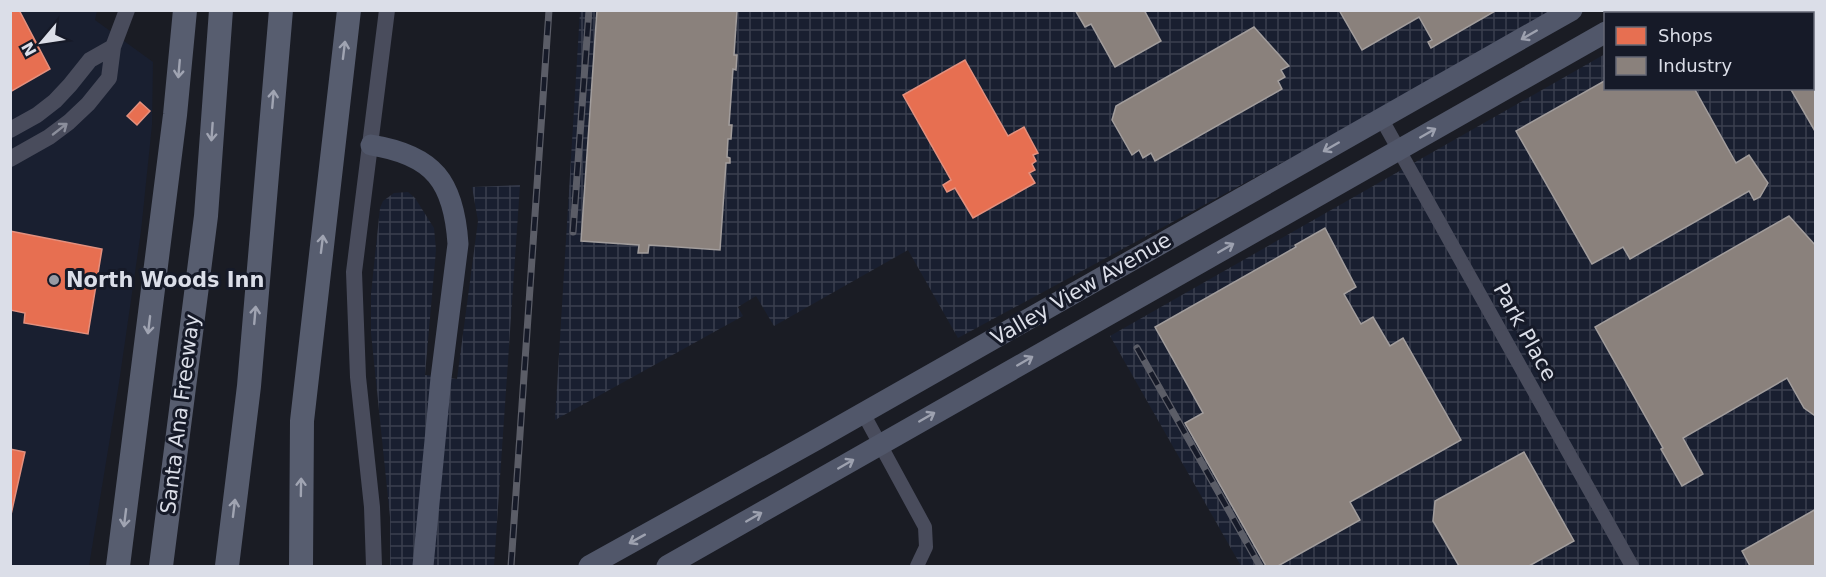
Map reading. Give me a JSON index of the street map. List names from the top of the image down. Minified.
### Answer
{"streets":{"highway":["Santa Ana Freeway"],"main road":["Valley View Avenue"],"street":["Park Place"]},"crossings":[["Valley View Avenue","Park Place"]],"places":["North Woods Inn"],"legend":["Shops","Industry"],"north":"bottom left"}
